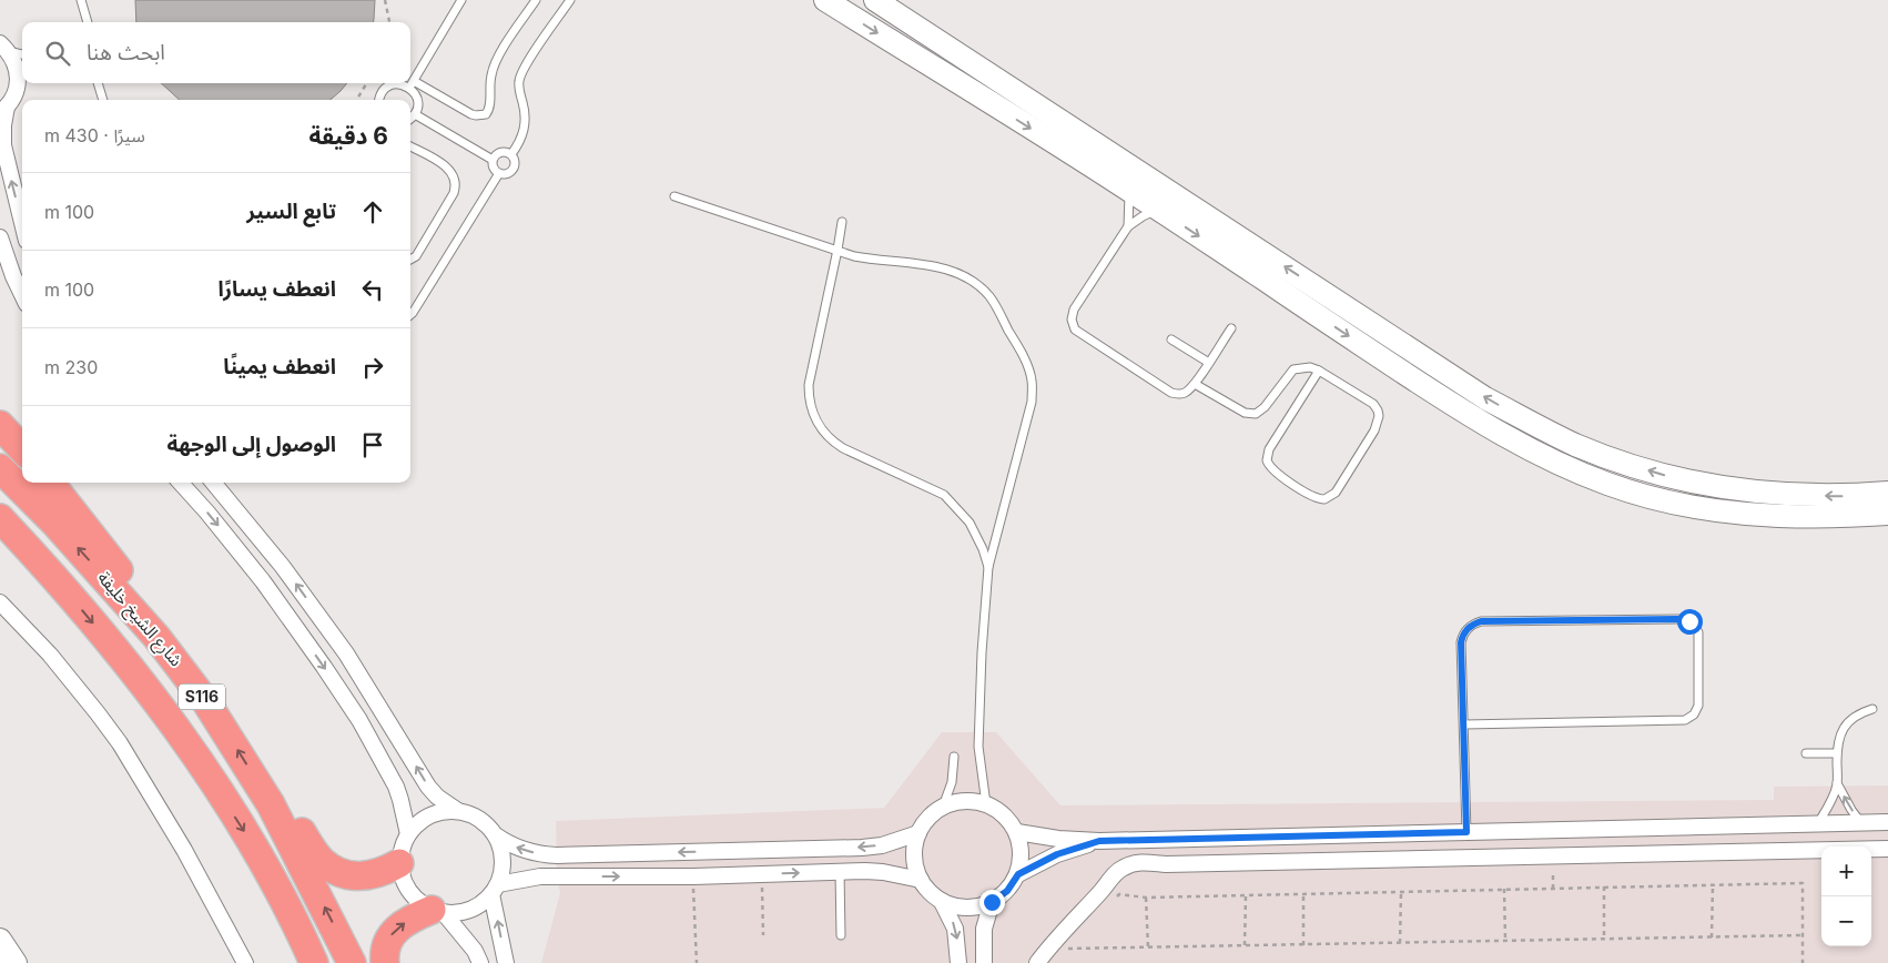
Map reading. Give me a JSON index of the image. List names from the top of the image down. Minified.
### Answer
{"streets":{"highway":["شارع الشيخ خليفة","S116"]},"page":{"search":"ابحث هنا","heading":["6 دقيقة","سيرًا · 430 m"],"list":[["تابع السير","100 m"],["انعطف يسارًا","100 m"],["انعطف يمينًا","230 m"],"الوصول إلى الوجهة"],"map_buttons":["+","−"]}}
